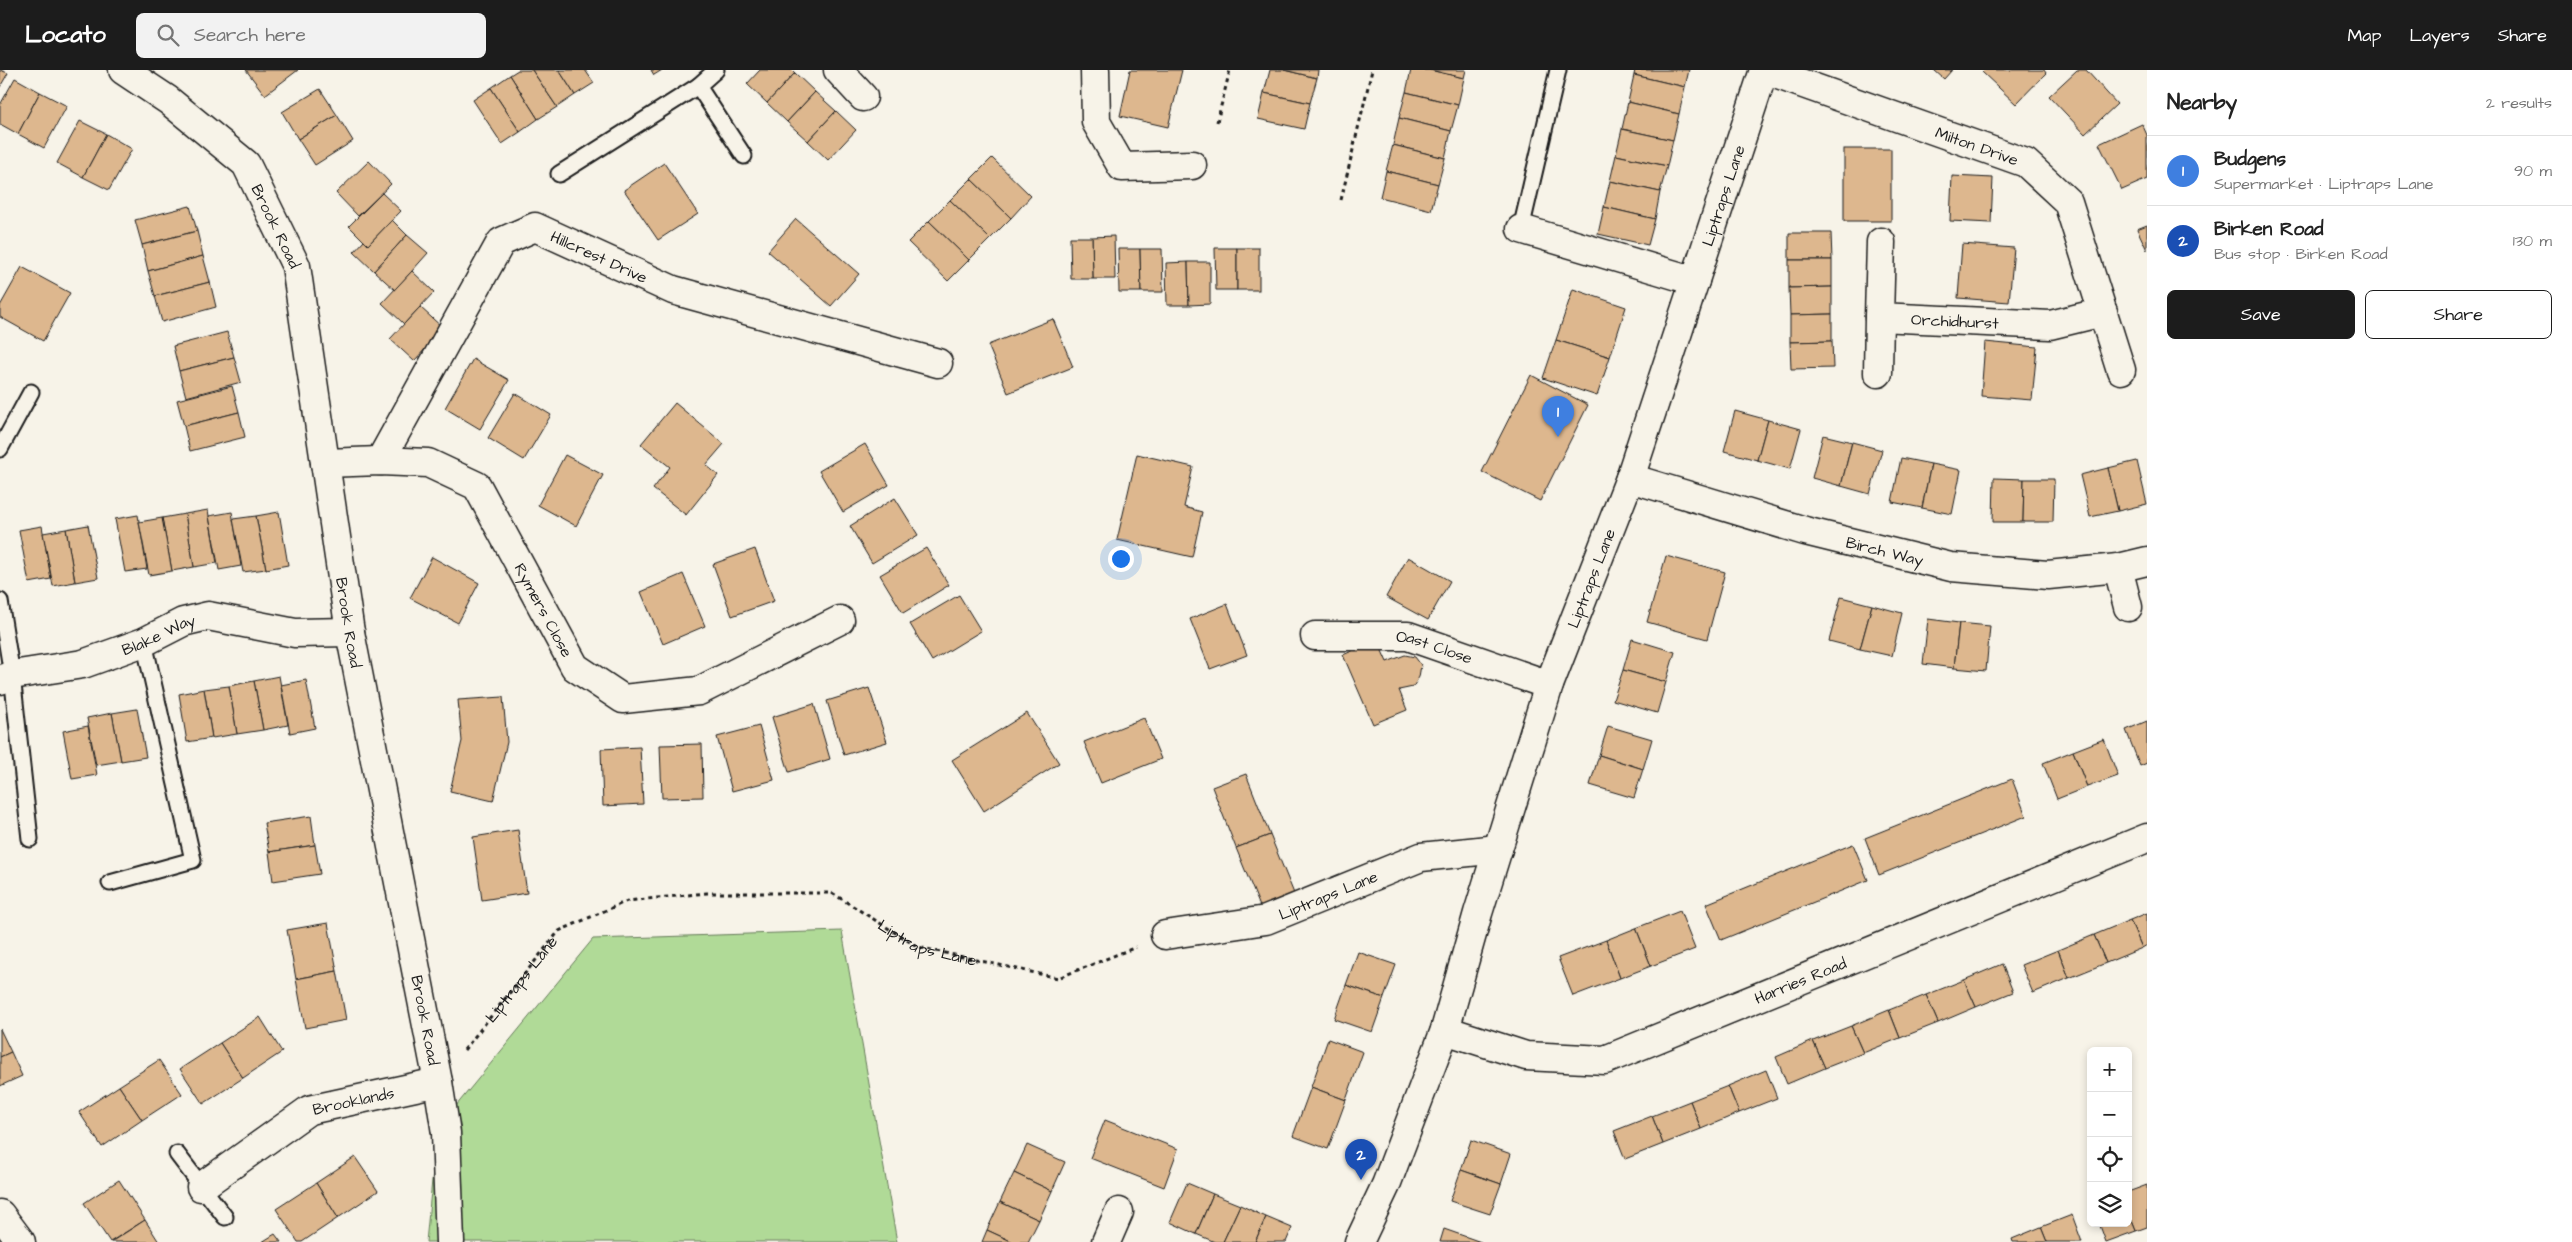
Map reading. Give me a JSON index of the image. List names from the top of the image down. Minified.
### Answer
{"streets":{"street":["Milton Drive","Liptraps Lane","Brook Road","Hillcrest Drive","Orchidhurst","Birch Way","Rymers Close","Blake Way","Oast Close","Harries Road","Brooklands"]},"crossings":[["Milton Drive","Liptraps Lane"],["Milton Drive","Orchidhurst"],["Liptraps Lane","Brook Road"],["Liptraps Lane","Birch Way"],["Liptraps Lane","Oast Close"],["Liptraps Lane","Brooklands"],["Brook Road","Rymers Close"],["Brook Road","Blake Way"],["Brook Road","Brooklands"],["Hillcrest Drive","Rymers Close"]],"page":{"header":"Locato","search":"Search here","nav":["Map","Layers","Share"],"heading":["Nearby","2 results"],"list":[{"mark":"1","name":"Budgens","note":"Supermarket · Liptraps Lane","value":"90 m"},{"mark":"2","name":"Birken Road","note":"Bus stop · Birken Road","value":"130 m"}],"buttons":["Save","Share"],"pins":["1","2"],"map_buttons":["+","−"]}}
